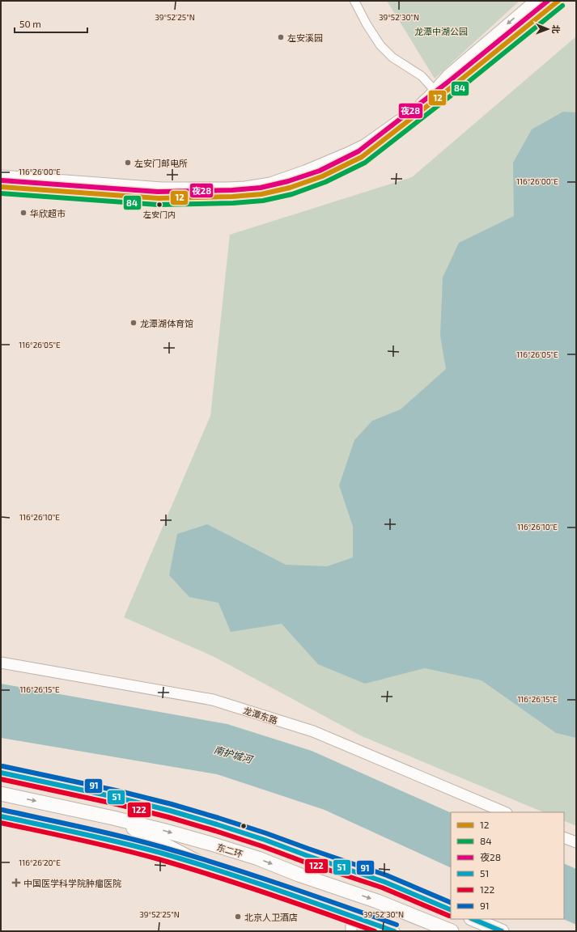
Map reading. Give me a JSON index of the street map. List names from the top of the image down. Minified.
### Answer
{"streets":{"highway":["东二环"],"street":["龙潭东路"]},"water":["南护城河"],"parks":["龙潭中湖公园"],"places":{"other":["左安溪园","左安门邮电所","左安门内","华欣超市","龙潭湖体育馆","北京人卫酒店"],"health":["中国医学科学院肿瘤医院"]},"lines":["transit line 12","transit line 夜28","transit line 84","transit line 91","transit line 51","transit line 122"],"legend":["12","84","夜28","51","122","91"],"scale_bar":"50 m","north":"right","coordinates":["39°52'25\"N","39°52'30\"N","116°26'00\"E","116°26'05\"E","116°26'10\"E","116°26'15\"E","116°26'20\"E"]}
